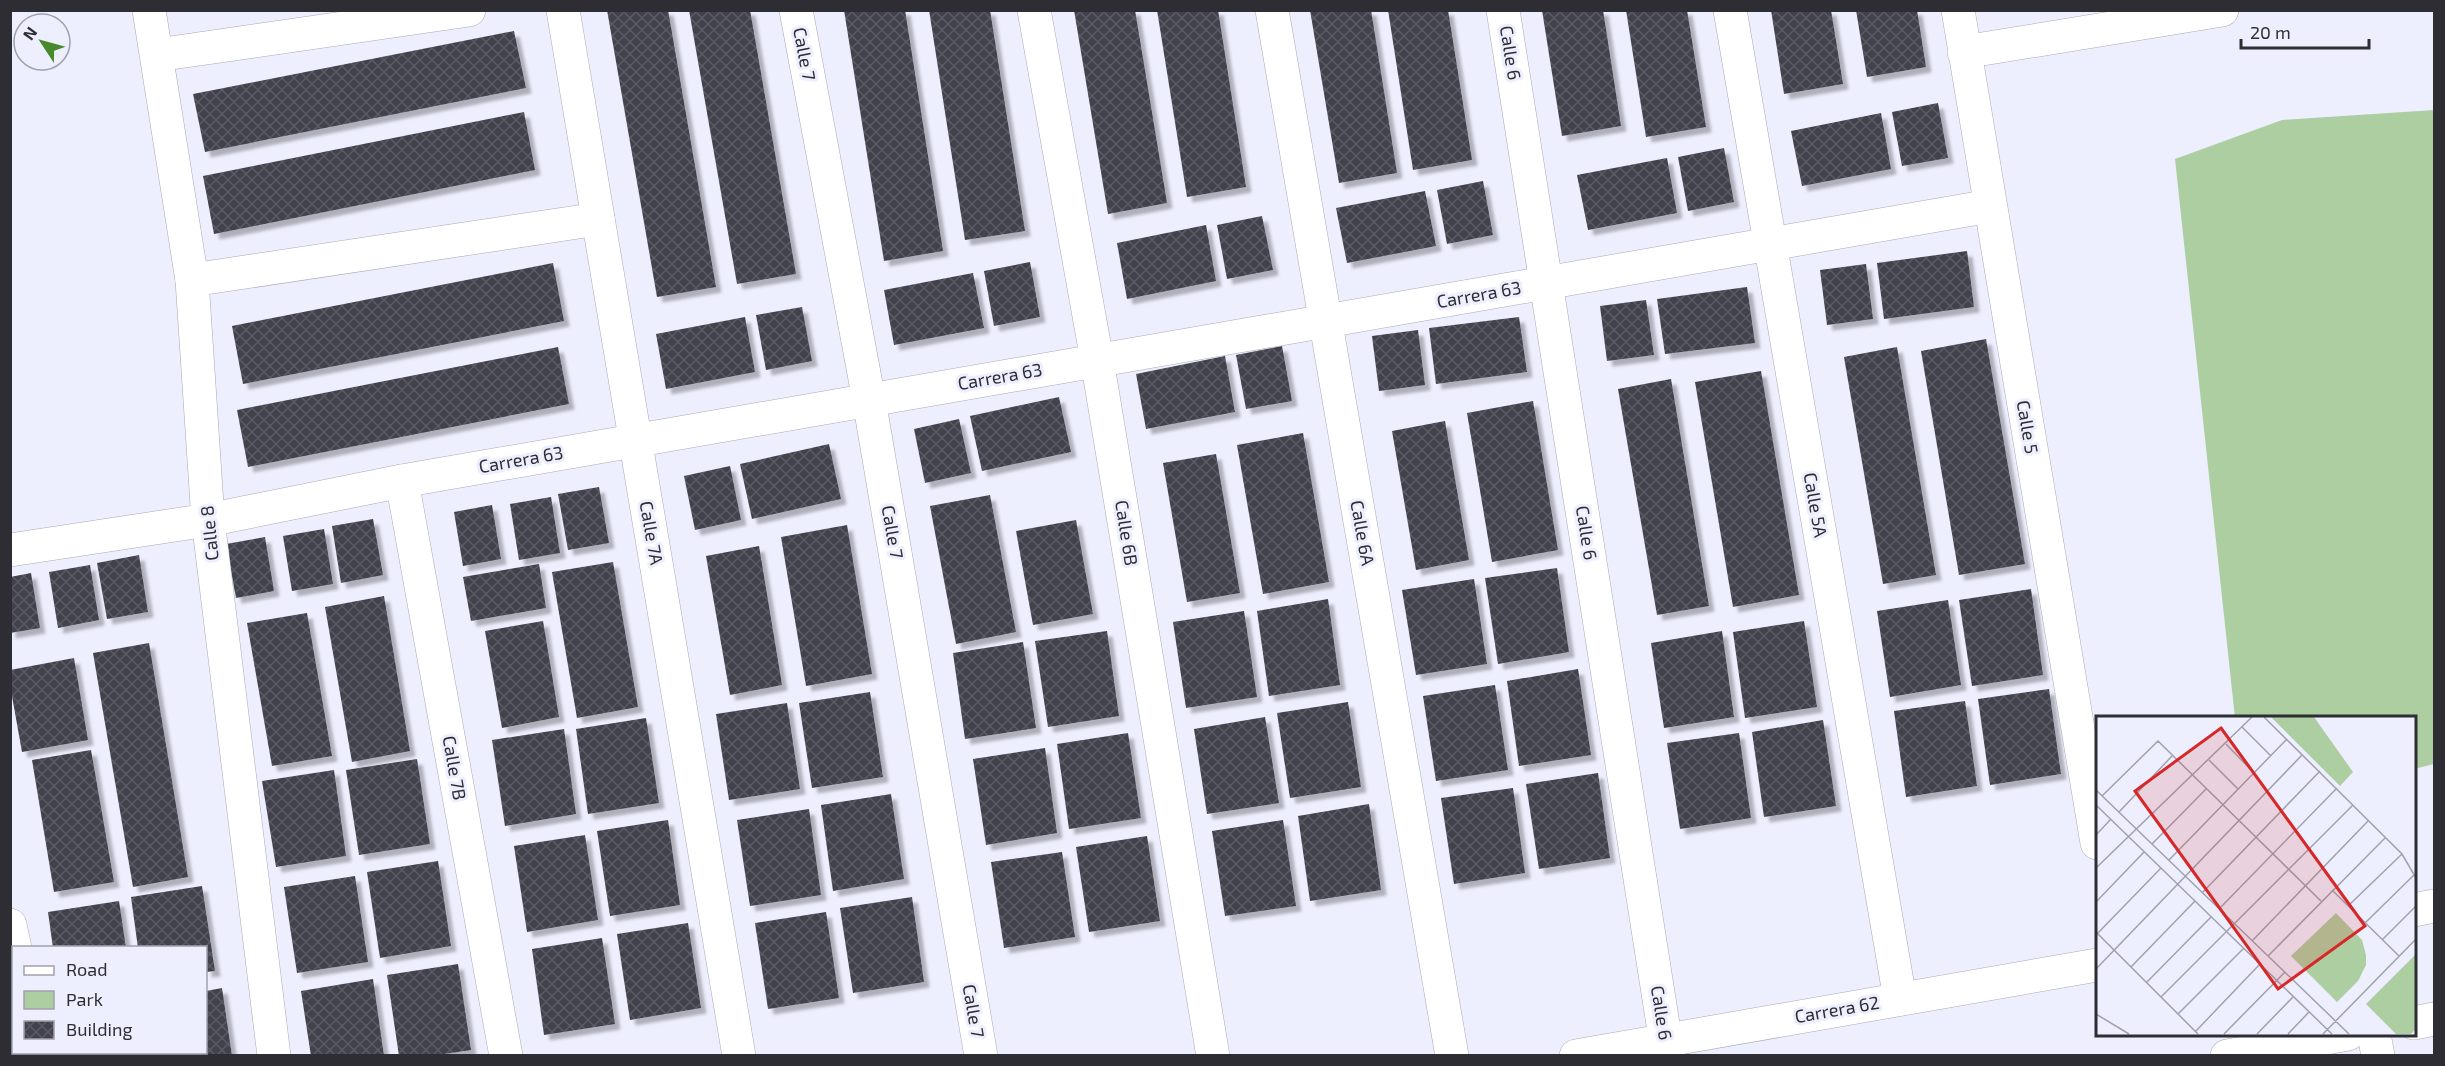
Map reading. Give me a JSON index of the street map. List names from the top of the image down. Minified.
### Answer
{"streets":{"street":["Calle 6","Calle 7","Carrera 63","Calle 5","Calle 5A","Calle 8","Calle 7A","Calle 6B","Calle 6A","Calle 7B","Carrera 62"]},"crossings":[["Calle 6","Carrera 63"],["Calle 6","Carrera 62"],["Calle 7","Carrera 63"],["Carrera 63","Calle 5"],["Carrera 63","Calle 5A"],["Carrera 63","Calle 8"],["Carrera 63","Calle 7A"],["Carrera 63","Calle 6B"],["Carrera 63","Calle 6A"],["Carrera 63","Calle 7B"],["Calle 5A","Carrera 62"]],"legend":["Road","Park","Building"],"scale_bar":"20 m","north":"top left"}
